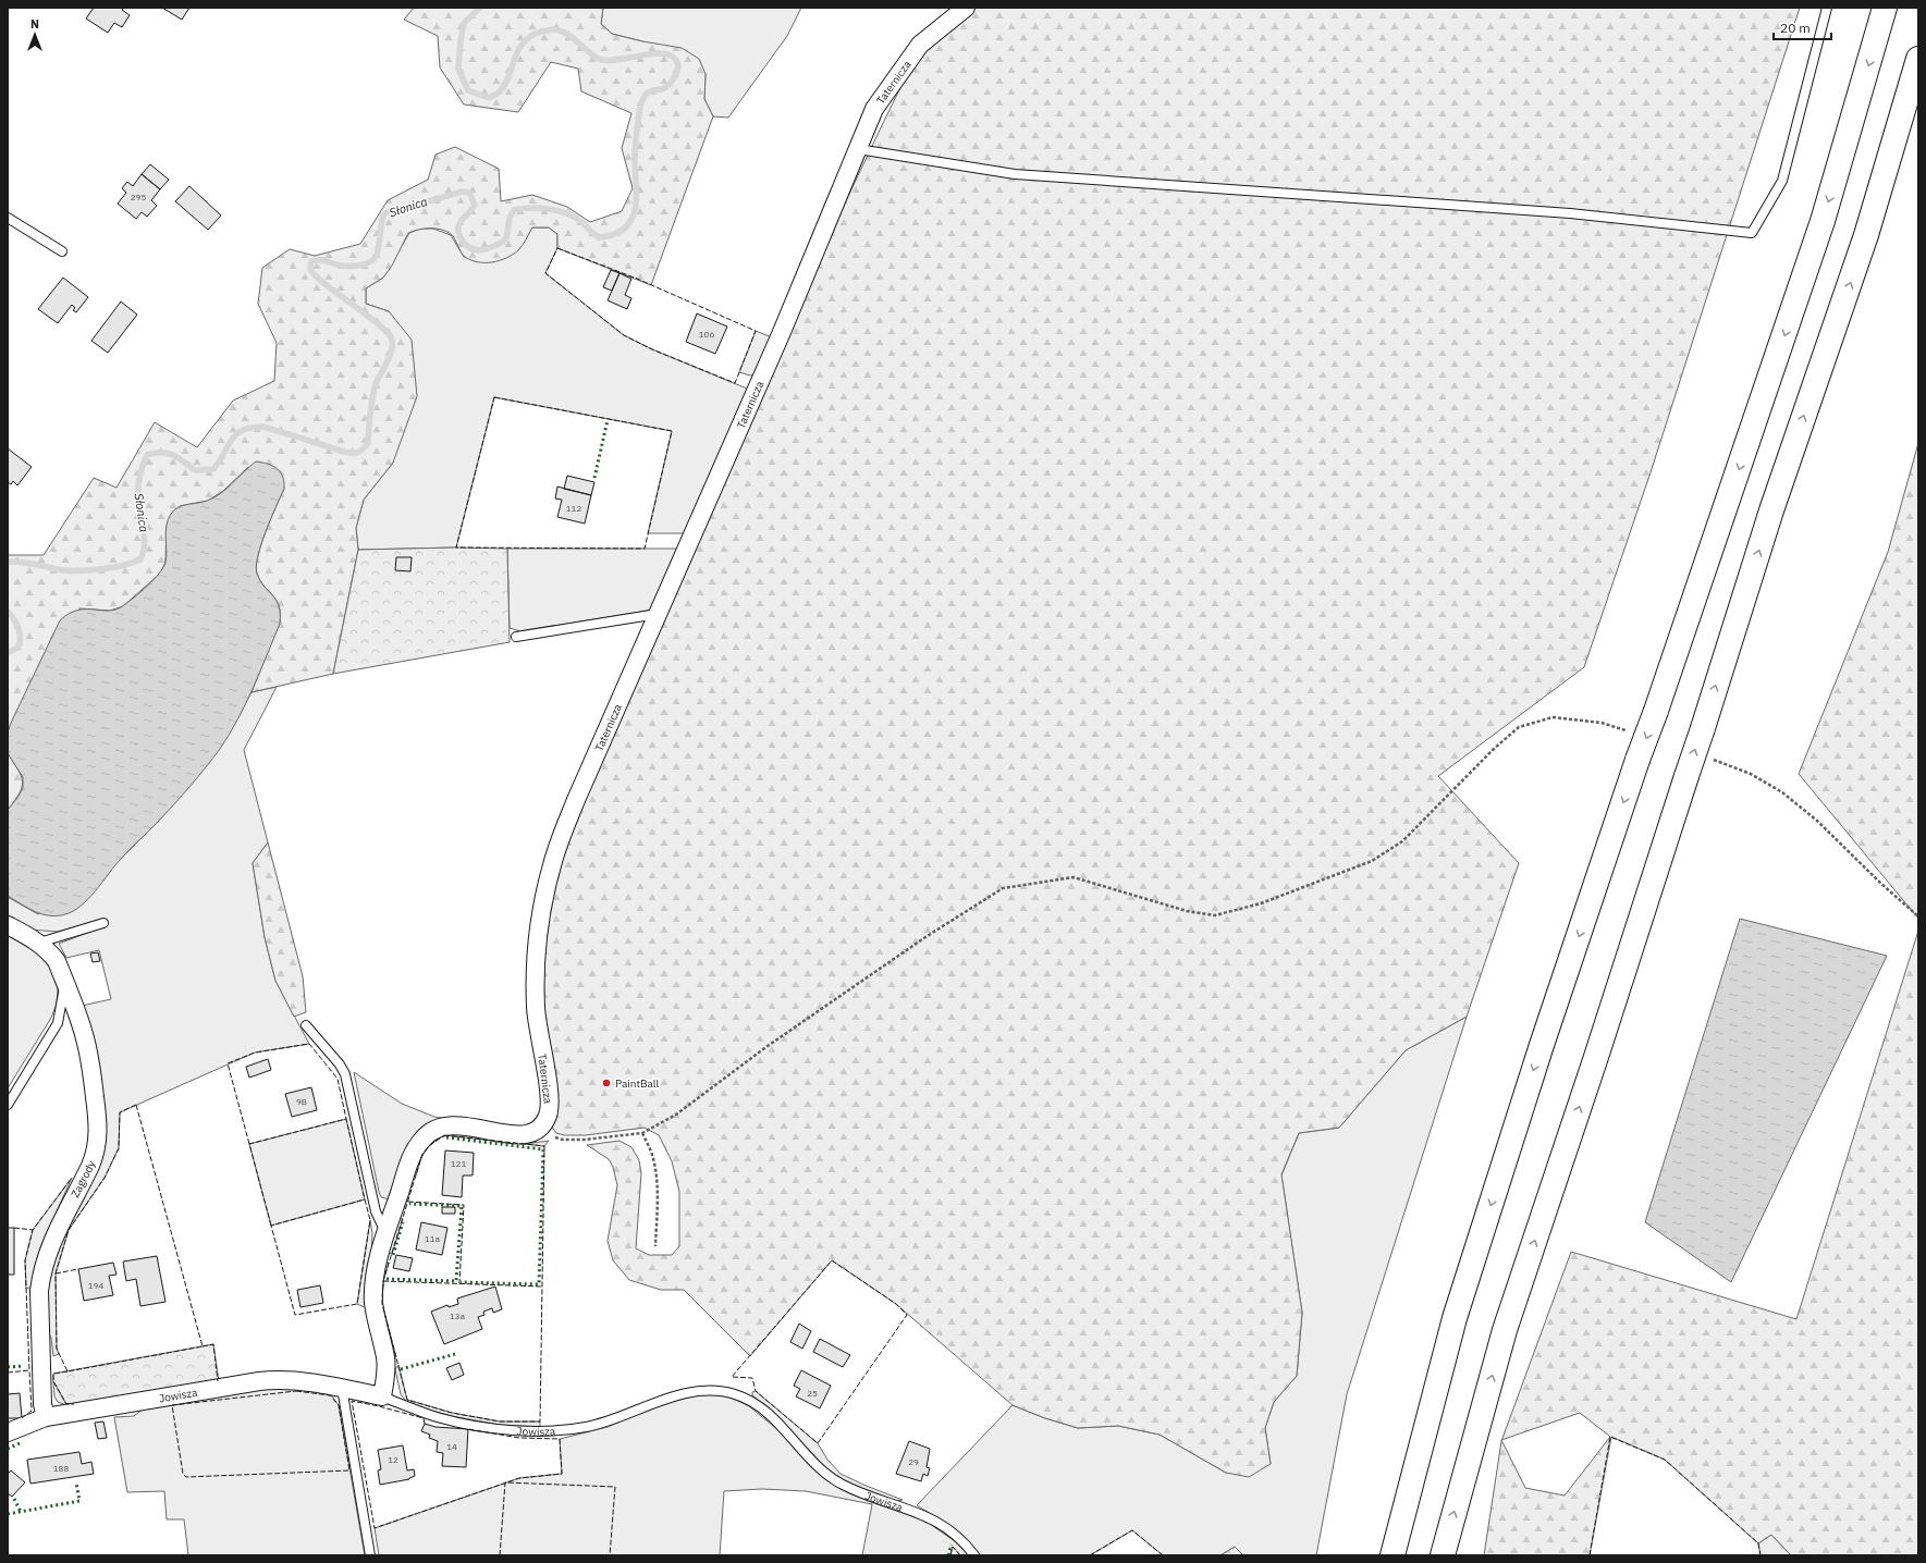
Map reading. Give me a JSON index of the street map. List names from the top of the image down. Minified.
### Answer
{"streets":{"street":["Taternicza","Zagrody","Jowisza"]},"crossings":[["Zagrody","Jowisza"]],"water":["Słonica"],"places":["PaintBall"],"house_numbers":["295","106","112","9B","121","11a","194","13a","25","14","12","29","188"],"scale_bar":"20 m","north":"top"}
